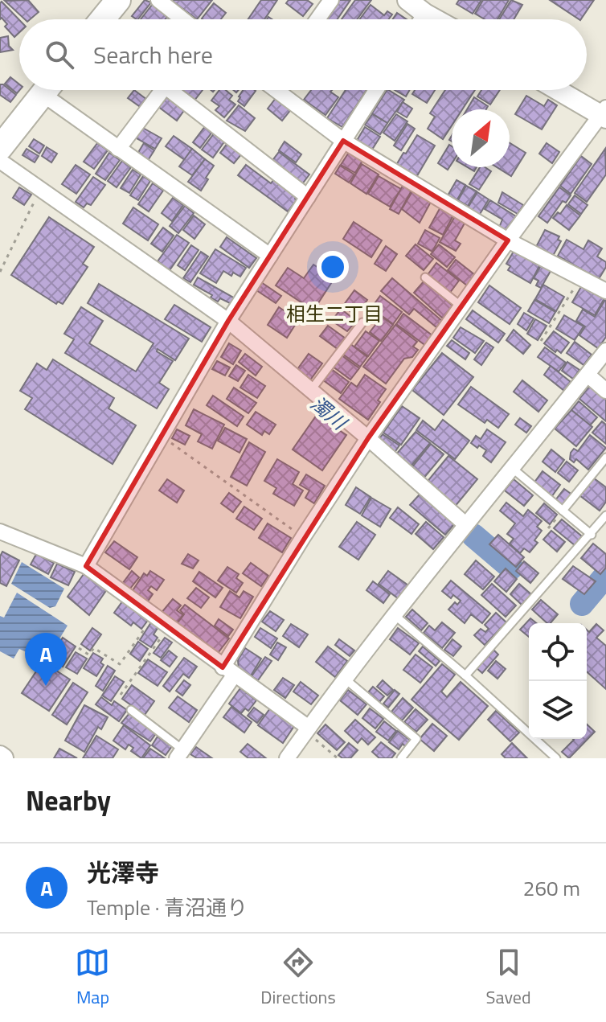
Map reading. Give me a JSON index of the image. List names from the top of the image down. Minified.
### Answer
{"districts":["相生二丁目"],"water":["濁川"],"north":"top right","page":{"search":"Search here","pins":"A","heading":"Nearby","list":[{"mark":"A","name":"光澤寺","note":"Temple · 青沼通り","value":"260 m"}],"nav":["Map","Directions","Saved"]}}
